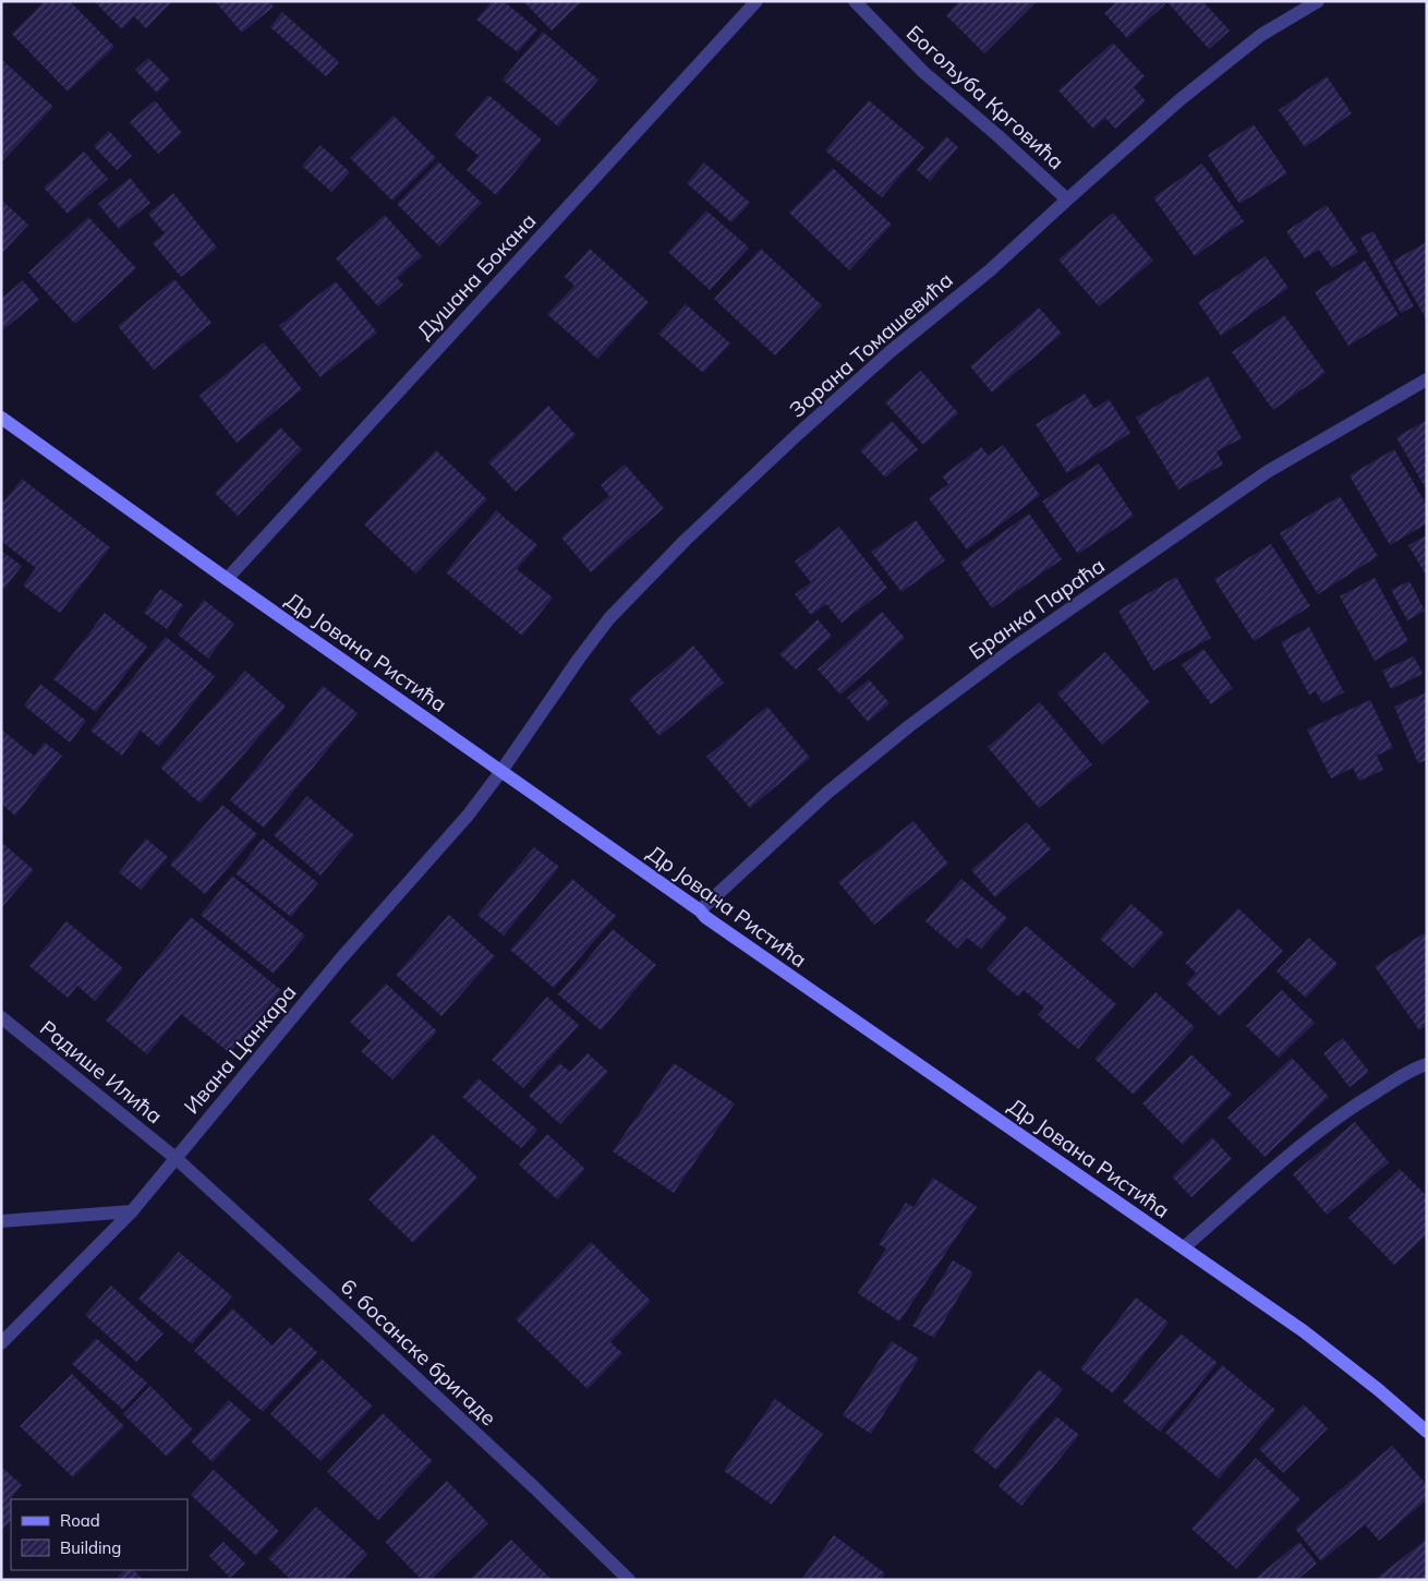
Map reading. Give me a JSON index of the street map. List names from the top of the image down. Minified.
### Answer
{"streets":{"street":["Богољуба Крговића","Душана Бокана","Зорана Томашевића","Бранка Параћа","Др Јована Ристића","Ивана Цанкара","Радише Илића","6. босанске бригаде"]},"crossings":[["Богољуба Крговића","Зорана Томашевића"],["Душана Бокана","Др Јована Ристића"],["Зорана Томашевића","Др Јована Ристића"],["Зорана Томашевића","Ивана Цанкара"],["Бранка Параћа","Др Јована Ристића"],["Др Јована Ристића","Ивана Цанкара"],["Ивана Цанкара","Радише Илића"],["Ивана Цанкара","6. босанске бригаде"],["Радише Илића","6. босанске бригаде"]],"legend":["Road","Building"]}
